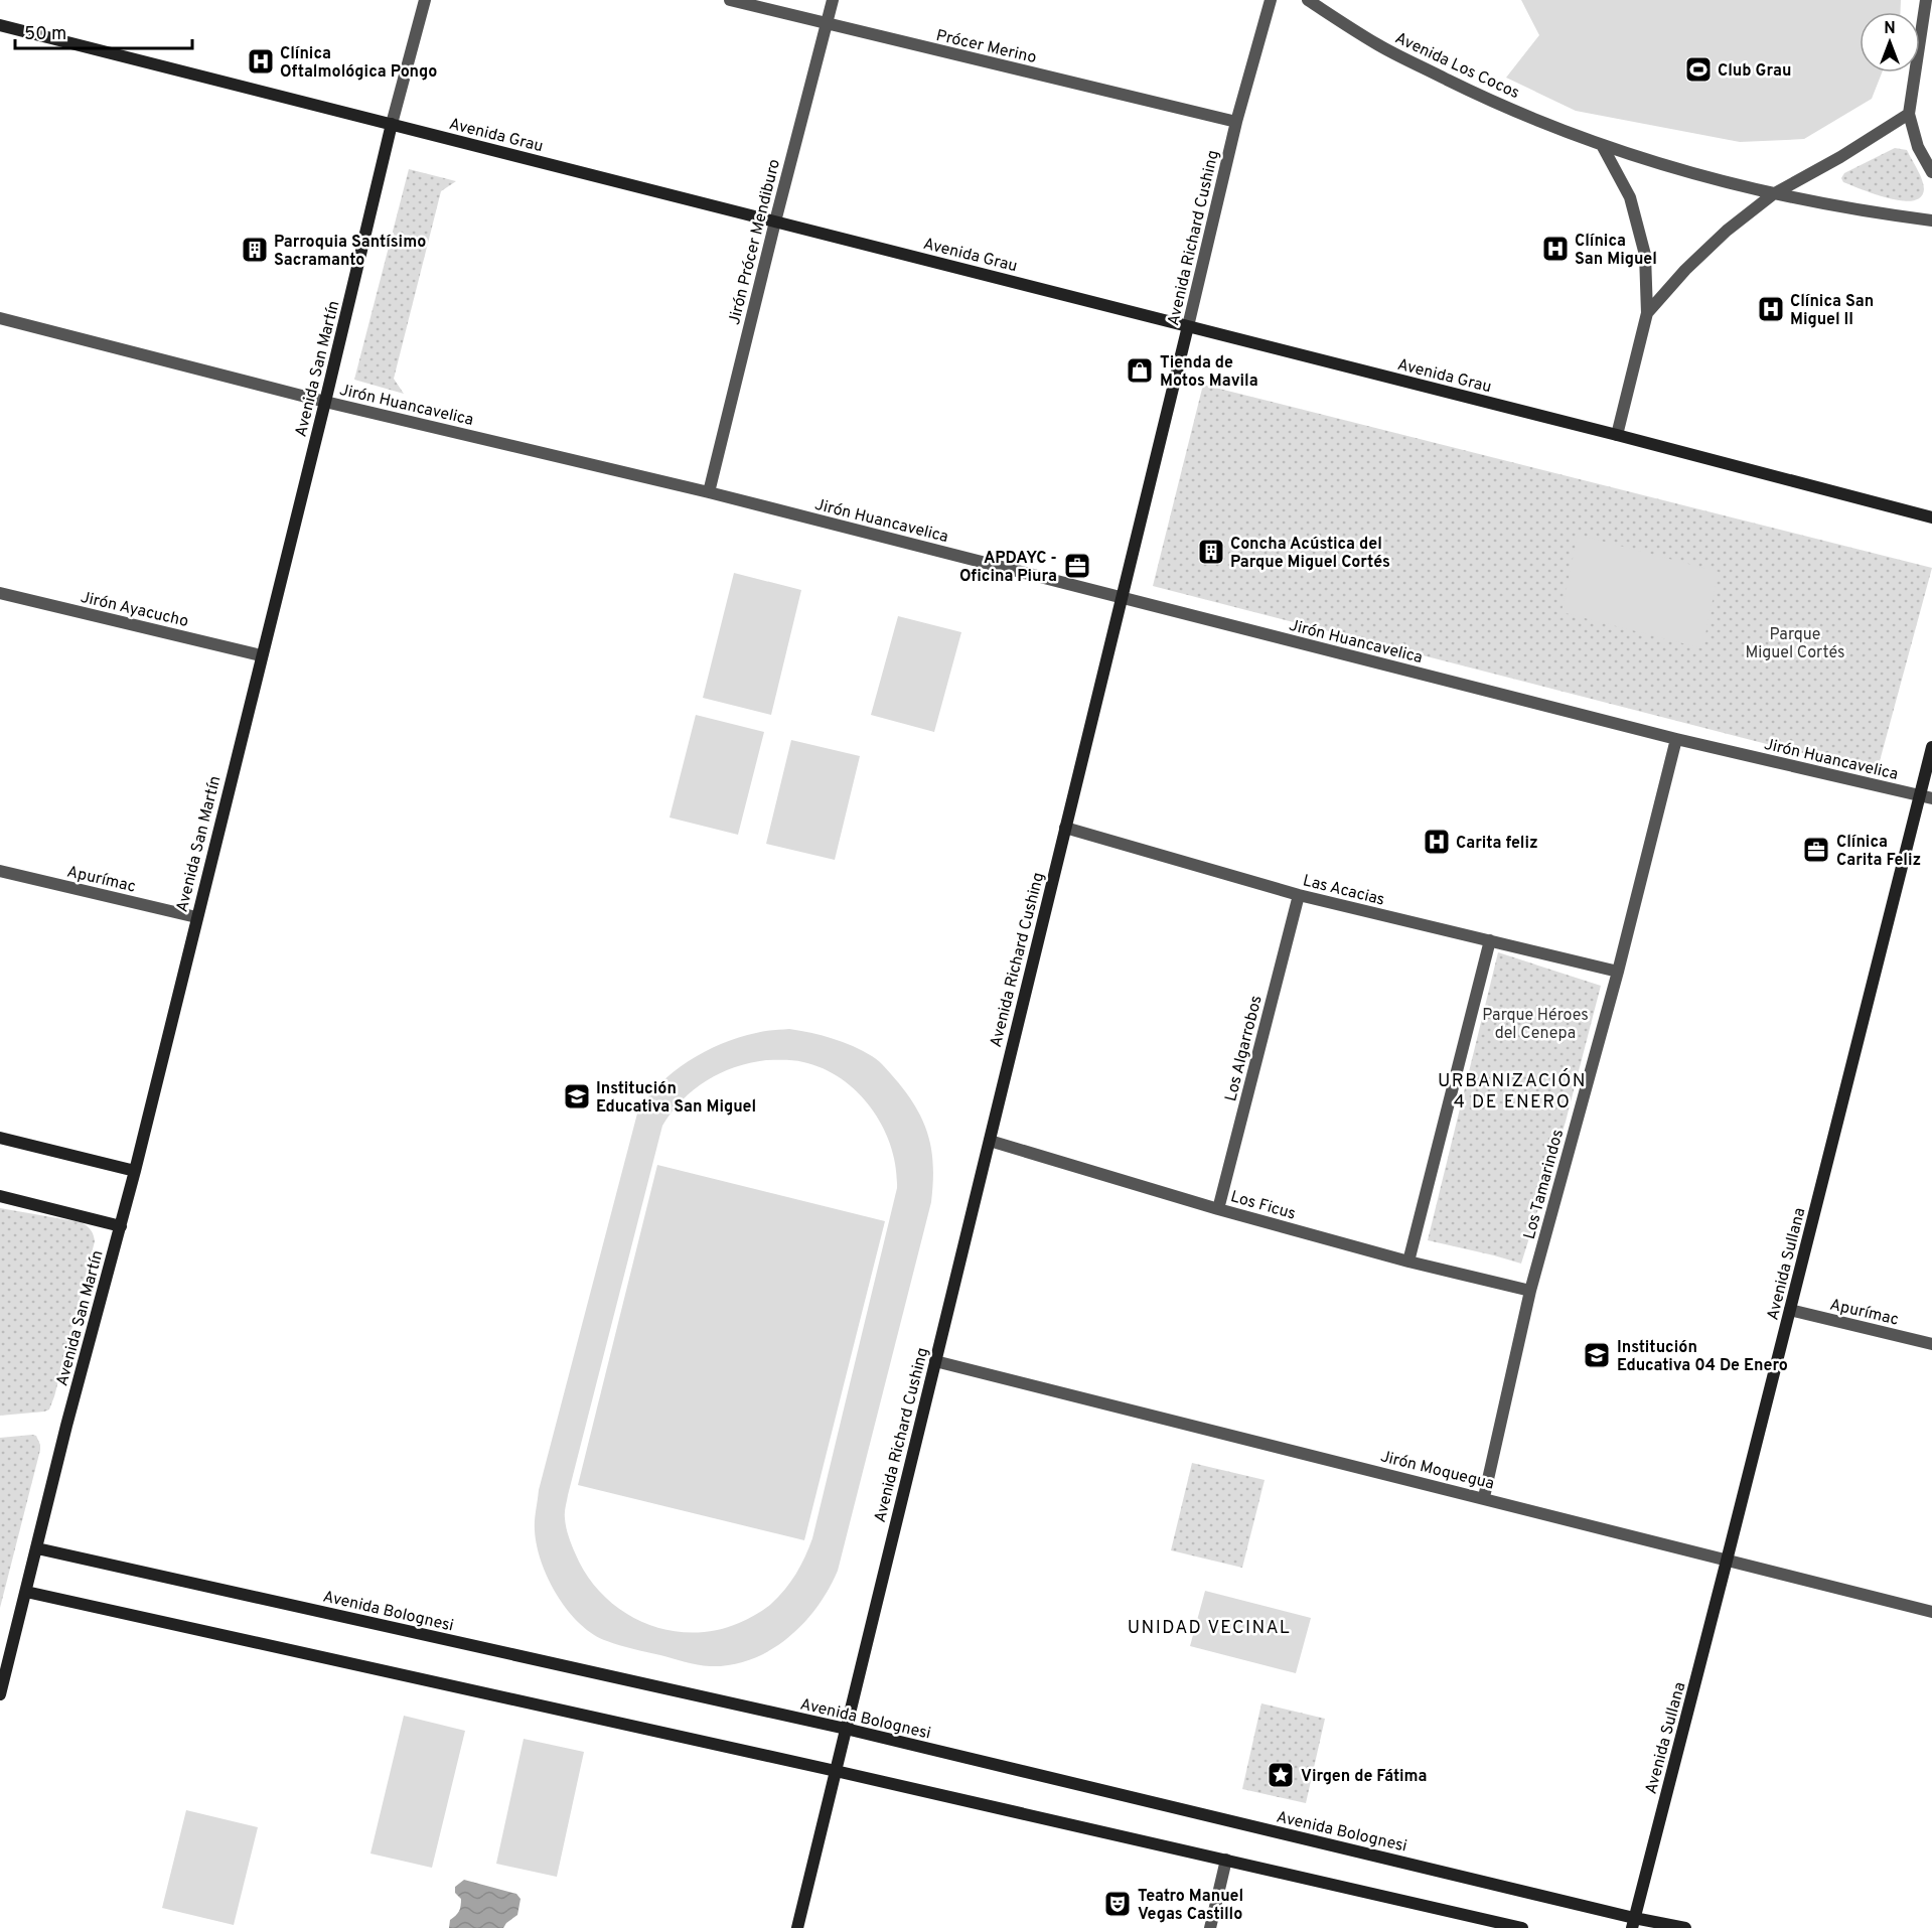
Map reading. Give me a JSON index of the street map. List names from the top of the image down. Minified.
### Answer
{"streets":{"main road":["Avenida Grau","Avenida Richard Cushing","Avenida San Martín","Avenida Sullana","Avenida Bolognesi"],"street":["Prócer Merino","Avenida Los Cocos","Jirón Prócer Mendiburo","Jirón Huancavelica","Jirón Ayacucho","Apurímac","Las Acacias","Los Algarrobos","Los Tamarindos","Los Ficus","Jirón Moquegua"]},"crossings":[["Prócer Merino","Avenida Richard Cushing"],["Prócer Merino","Jirón Prócer Mendiburo"],["Avenida Grau","Avenida Richard Cushing"],["Avenida Grau","Jirón Prócer Mendiburo"],["Avenida Grau","Avenida San Martín"],["Avenida Richard Cushing","Jirón Huancavelica"],["Avenida Richard Cushing","Las Acacias"],["Avenida Richard Cushing","Los Ficus"],["Avenida Richard Cushing","Jirón Moquegua"],["Avenida Richard Cushing","Avenida Bolognesi"],["Jirón Prócer Mendiburo","Jirón Huancavelica"],["Avenida San Martín","Jirón Huancavelica"],["Avenida San Martín","Jirón Ayacucho"],["Avenida San Martín","Apurímac"],["Avenida San Martín","Avenida Bolognesi"],["Jirón Huancavelica","Los Tamarindos"],["Jirón Huancavelica","Avenida Sullana"],["Apurímac","Avenida Sullana"],["Las Acacias","Los Algarrobos"],["Las Acacias","Los Tamarindos"],["Los Algarrobos","Los Ficus"],["Los Tamarindos","Los Ficus"],["Los Tamarindos","Jirón Moquegua"],["Avenida Sullana","Jirón Moquegua"],["Avenida Sullana","Avenida Bolognesi"]],"districts":["URBANIZACIÓN 4 DE ENERO","UNIDAD VECINAL"],"parks":["Parque Miguel Cortés","Parque Héroes del Cenepa"],"places":{"hospital":["Clínica Oftalmológica Pongo","Clínica San Miguel","Clínica San Miguel II","Carita feliz"],"sports":["Club Grau"],"building":["Parroquia Santísimo Sacramanto","Concha Acústica del Parque Miguel Cortés"],"shop":["Tienda de Motos Mavila"],"office":["APDAYC - Oficina Piura","Clínica Carita Feliz"],"school or university":["Institución Educativa San Miguel","Institución Educativa 04 De Enero"],"place":["Virgen de Fátima"],"theatre":["Teatro Manuel Vegas Castillo"]},"scale_bar":"50 m","north":"top"}
